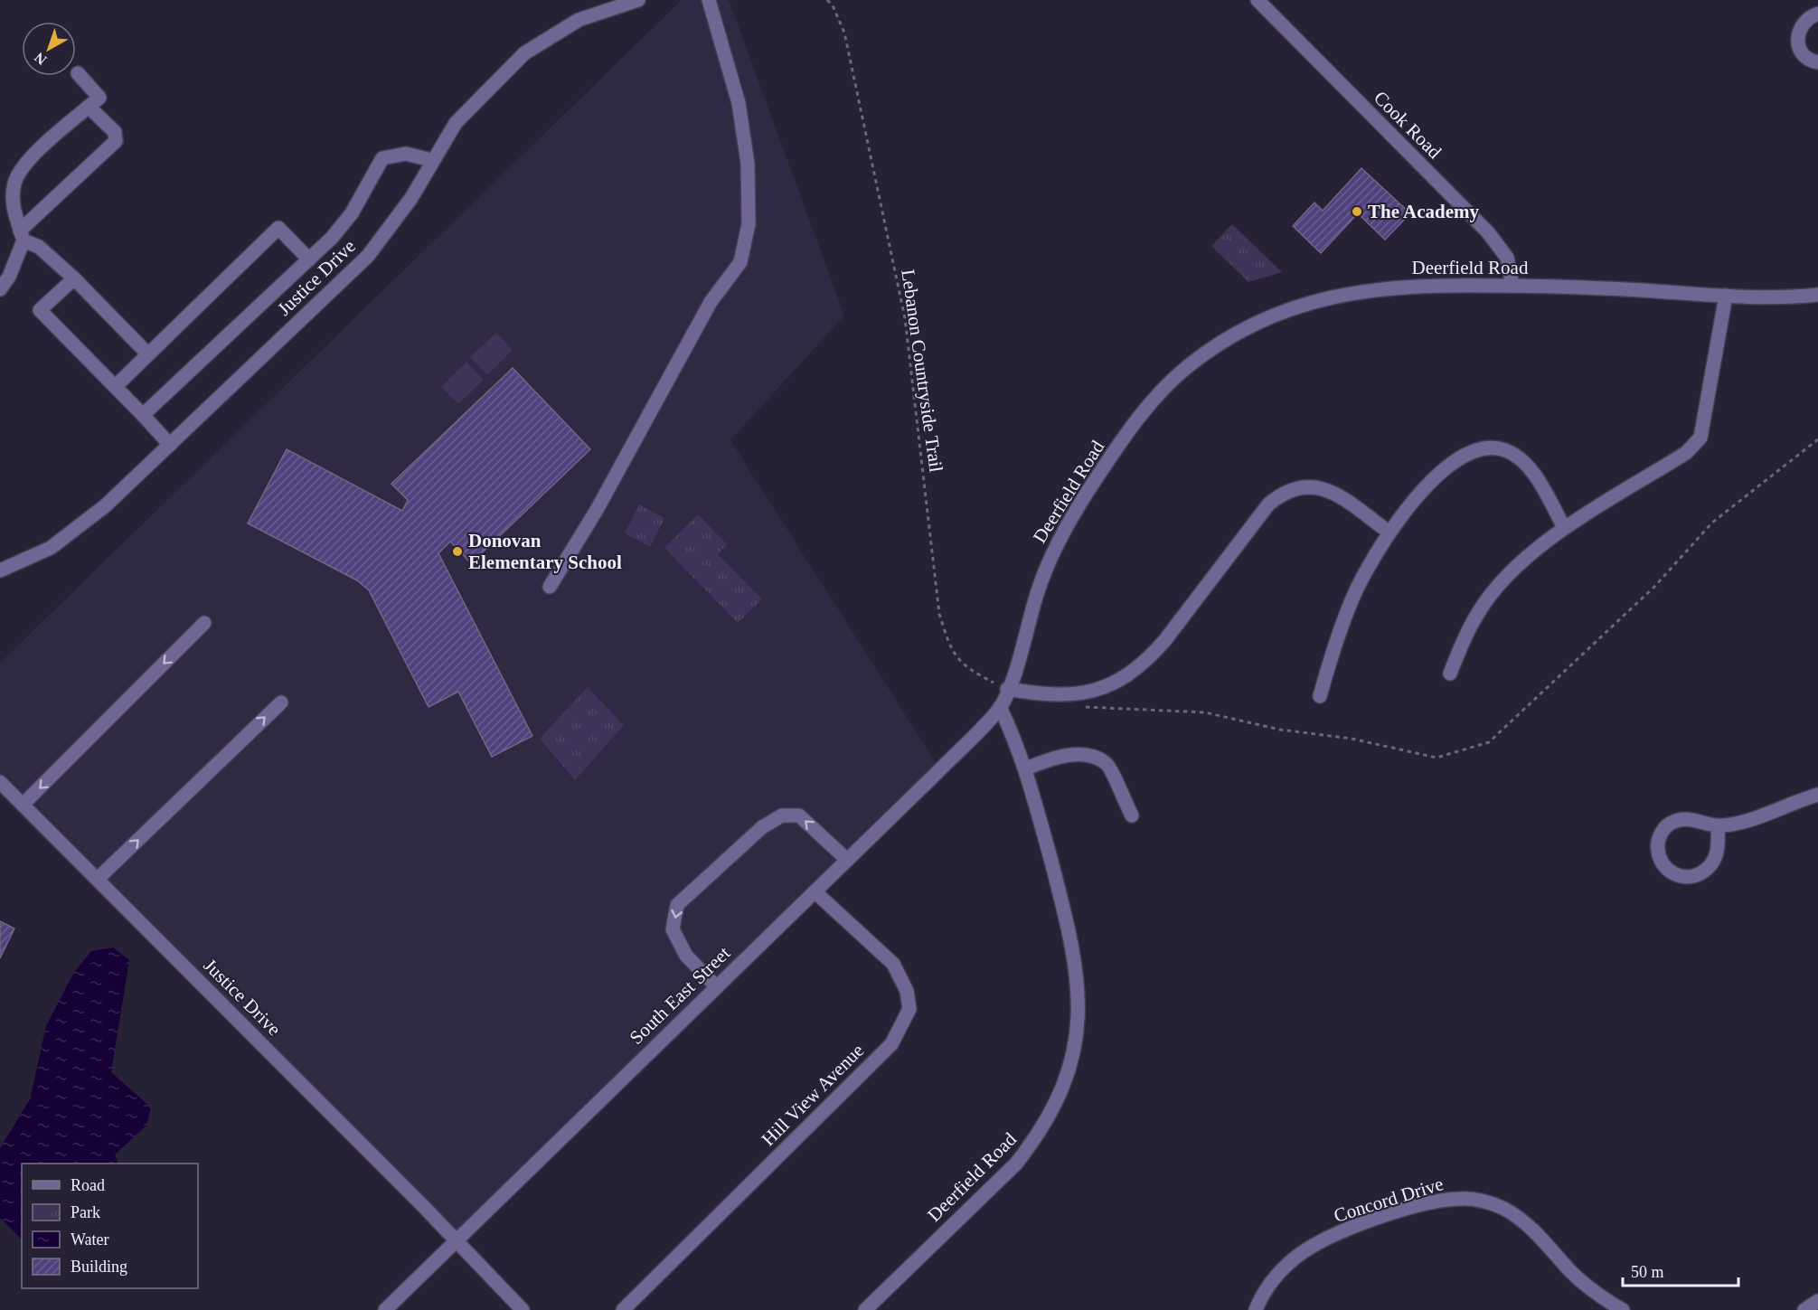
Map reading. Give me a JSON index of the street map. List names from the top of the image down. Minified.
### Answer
{"streets":{"street":["Cook Road","Deerfield Road","Justice Drive","South East Street","Hill View Avenue","Concord Drive"],"path":["Lebanon Countryside Trail"]},"crossings":[["Cook Road","Deerfield Road"],["Deerfield Road","Lebanon Countryside Trail"],["Deerfield Road","South East Street"],["Justice Drive","South East Street"],["South East Street","Hill View Avenue"]],"places":["The Academy","Donovan Elementary School"],"legend":["Road","Park","Water","Building"],"scale_bar":"50 m","north":"bottom left"}
